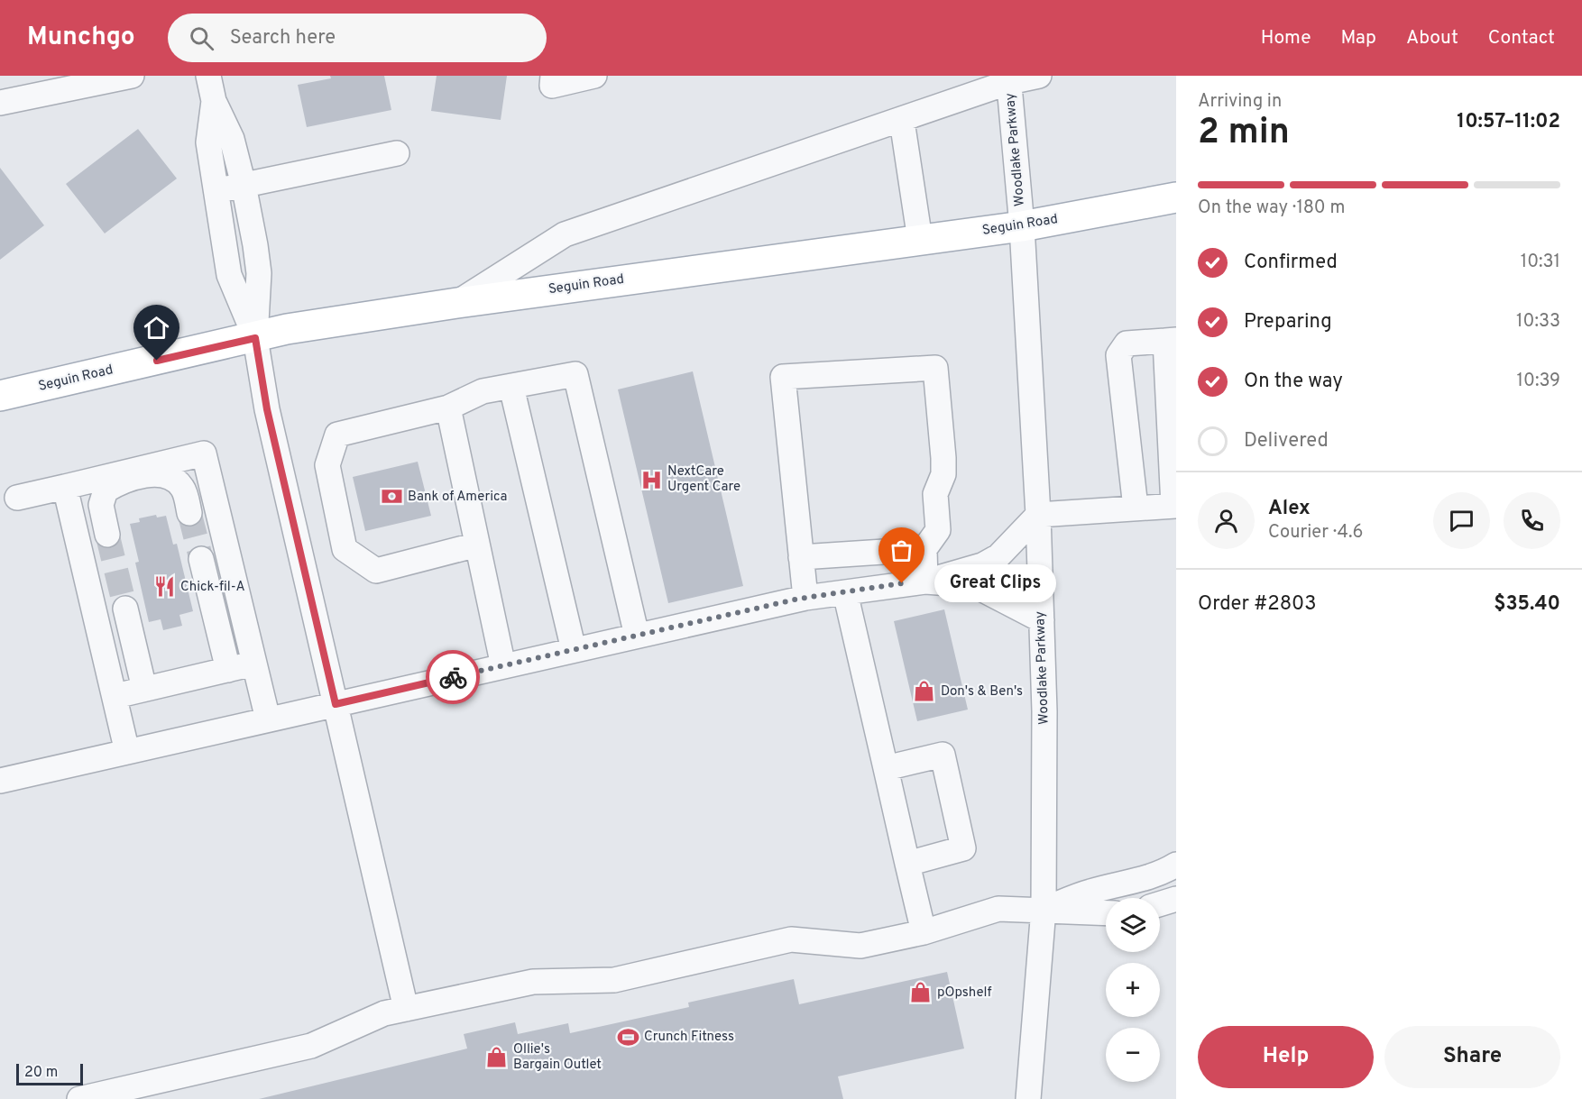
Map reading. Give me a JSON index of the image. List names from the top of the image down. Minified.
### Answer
{"streets":{"main road":["Seguin Road"],"street":["Woodlake Parkway"]},"crossings":[["Woodlake Parkway","Seguin Road"]],"places":{"hospital":["NextCare Urgent Care"],"bank":["Bank of America"],"other":["Great Clips"],"restaurant":["Chick-fil-A"],"shop":["Don's & Ben's","pOpshelf","Ollie's Bargain Outlet"],"sports":["Crunch Fitness"]},"scale_bar":"20 m","page":{"header":"Munchgo","search":"Search here","nav":["Home","Map","About","Contact"],"heading":["2 min","Arriving in","10:57–11:02"],"panel":["Alex","Courier · 4.6","Order #2803","$35.40"],"bar":"On the way · 180 m","list":[["Confirmed","10:31"],["Preparing","10:33"],["On the way","10:39"],"Delivered"],"bubble":"Great Clips","map_buttons":["+","−"],"buttons":["Help","Share"],"scale":"20 m"}}
